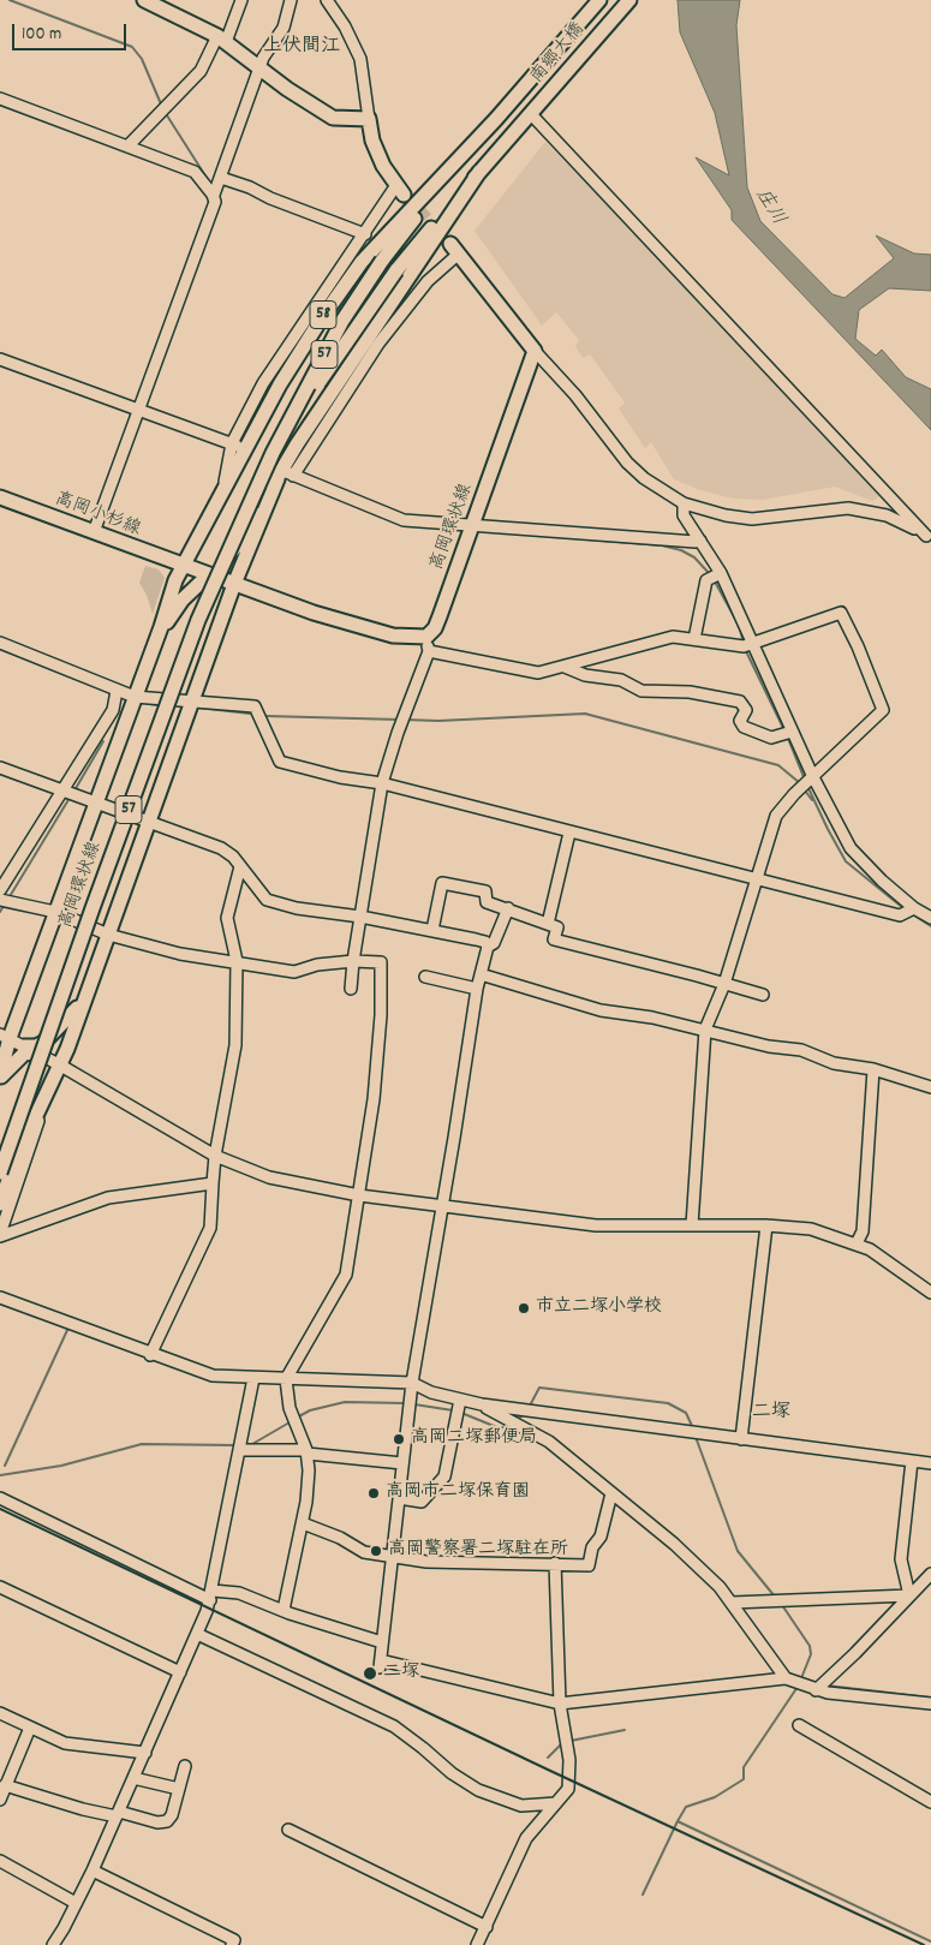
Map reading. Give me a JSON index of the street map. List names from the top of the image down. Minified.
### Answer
{"streets":{"main road":["南郷大橋","58","57","高岡小杉線","高岡環状線"]},"crossings":[["南郷大橋","58"],["南郷大橋","高岡環状線"],["58","57"],["58","高岡小杉線"],["58","高岡環状線"],["57","高岡小杉線"]],"districts":["上伏間江","二塚"],"water":["庄川"],"places":["市立二塚小学校","高岡二塚郵便局","高岡市二塚保育園","高岡警察署二塚駐在所","二塚"],"scale_bar":"100 m"}
